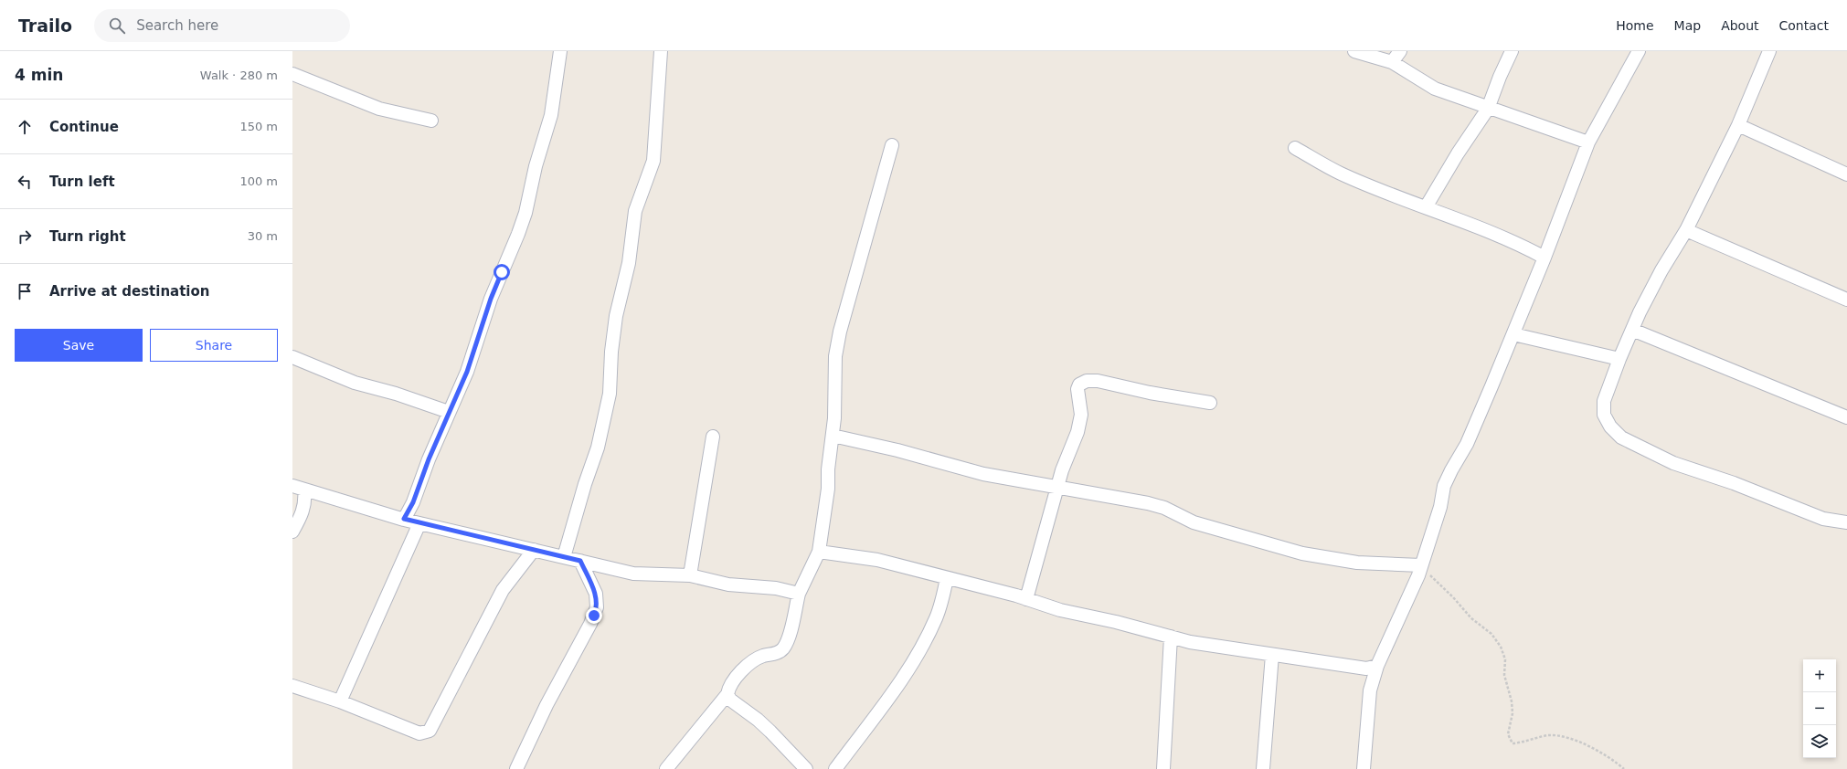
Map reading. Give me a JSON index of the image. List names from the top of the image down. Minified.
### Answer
{"page":{"header":"Trailo","search":"Search here","nav":["Home","Map","About","Contact"],"heading":["4 min","Walk · 280 m"],"list":[["Continue","150 m"],["Turn left","100 m"],["Turn right","30 m"],"Arrive at destination"],"buttons":["Save","Share"],"map_buttons":["+","−"]}}
